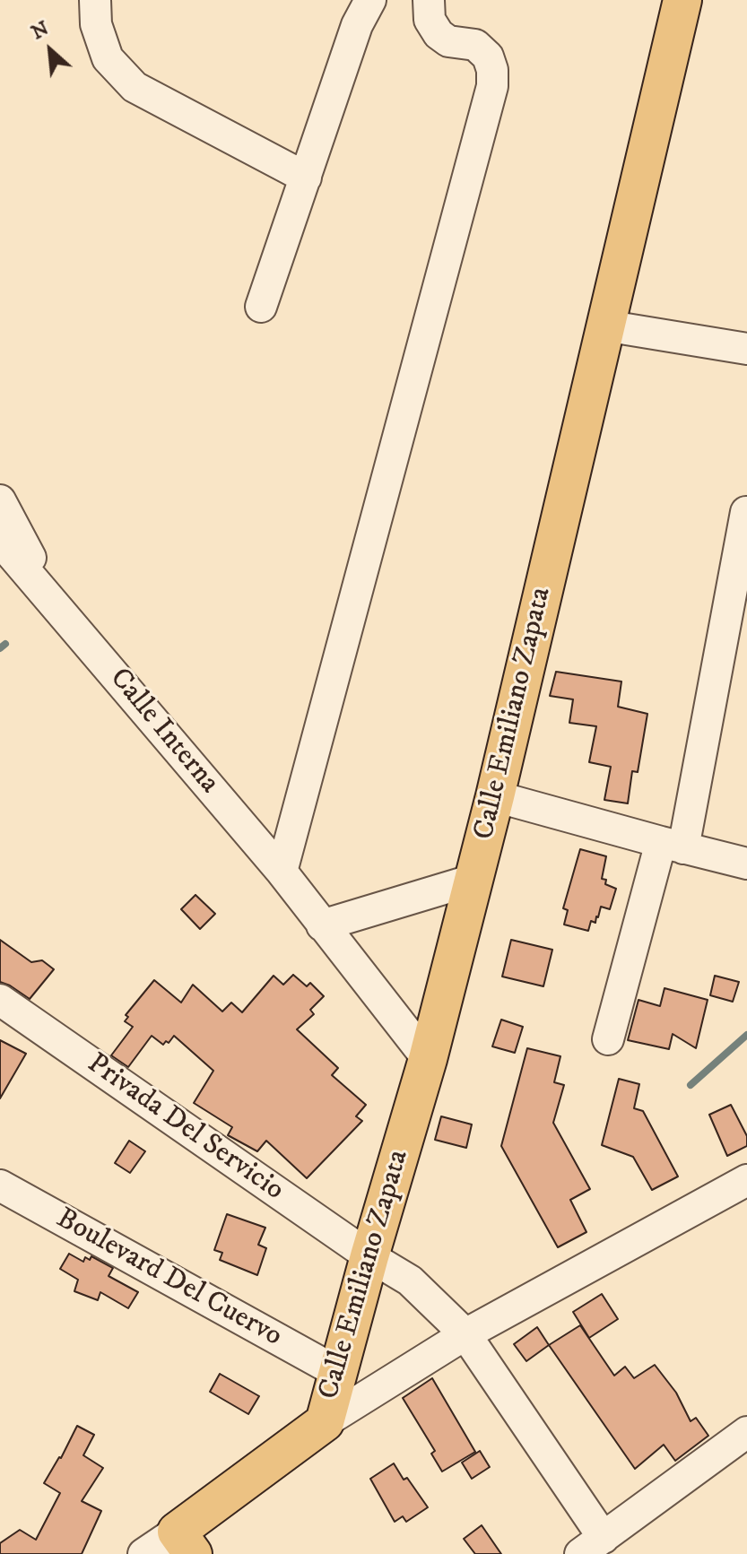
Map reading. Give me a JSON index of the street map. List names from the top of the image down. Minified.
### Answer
{"streets":{"main road":["Calle Emiliano Zapata"],"street":["Calle Interna","Privada Del Servicio","Boulevard Del Cuervo"]},"crossings":[["Calle Emiliano Zapata","Calle Interna"],["Calle Emiliano Zapata","Privada Del Servicio"],["Calle Emiliano Zapata","Boulevard Del Cuervo"]],"north":"top left"}
